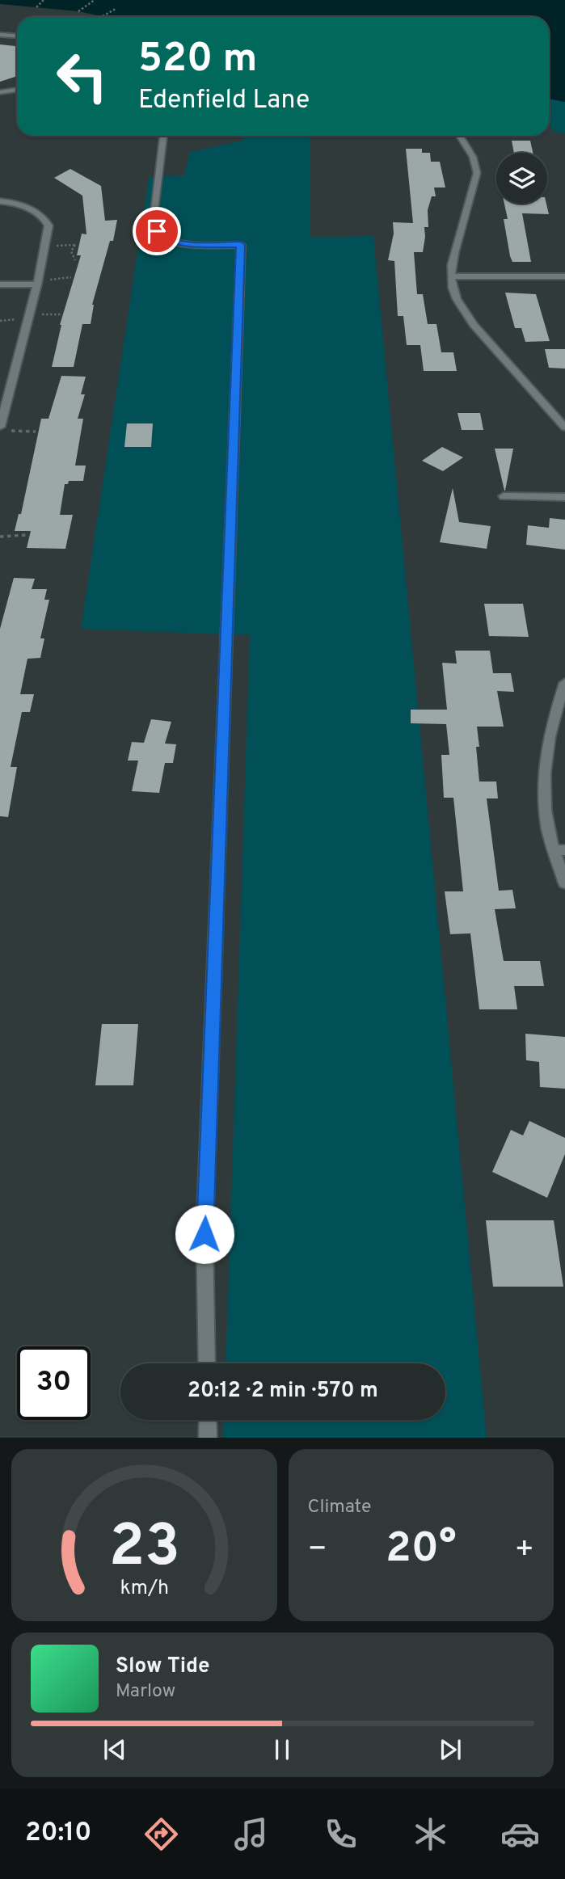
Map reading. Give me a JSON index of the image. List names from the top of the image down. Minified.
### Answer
{"page":{"turn":["520 m","Edenfield Lane"],"limit":"30","trip":"20:12 · 2 min · 570 m","tile":"Climate","heat":["−","20°","+"],"song":["Slow Tide","Marlow"],"tabs":"20:10","gauge":["23","km/h"]}}
